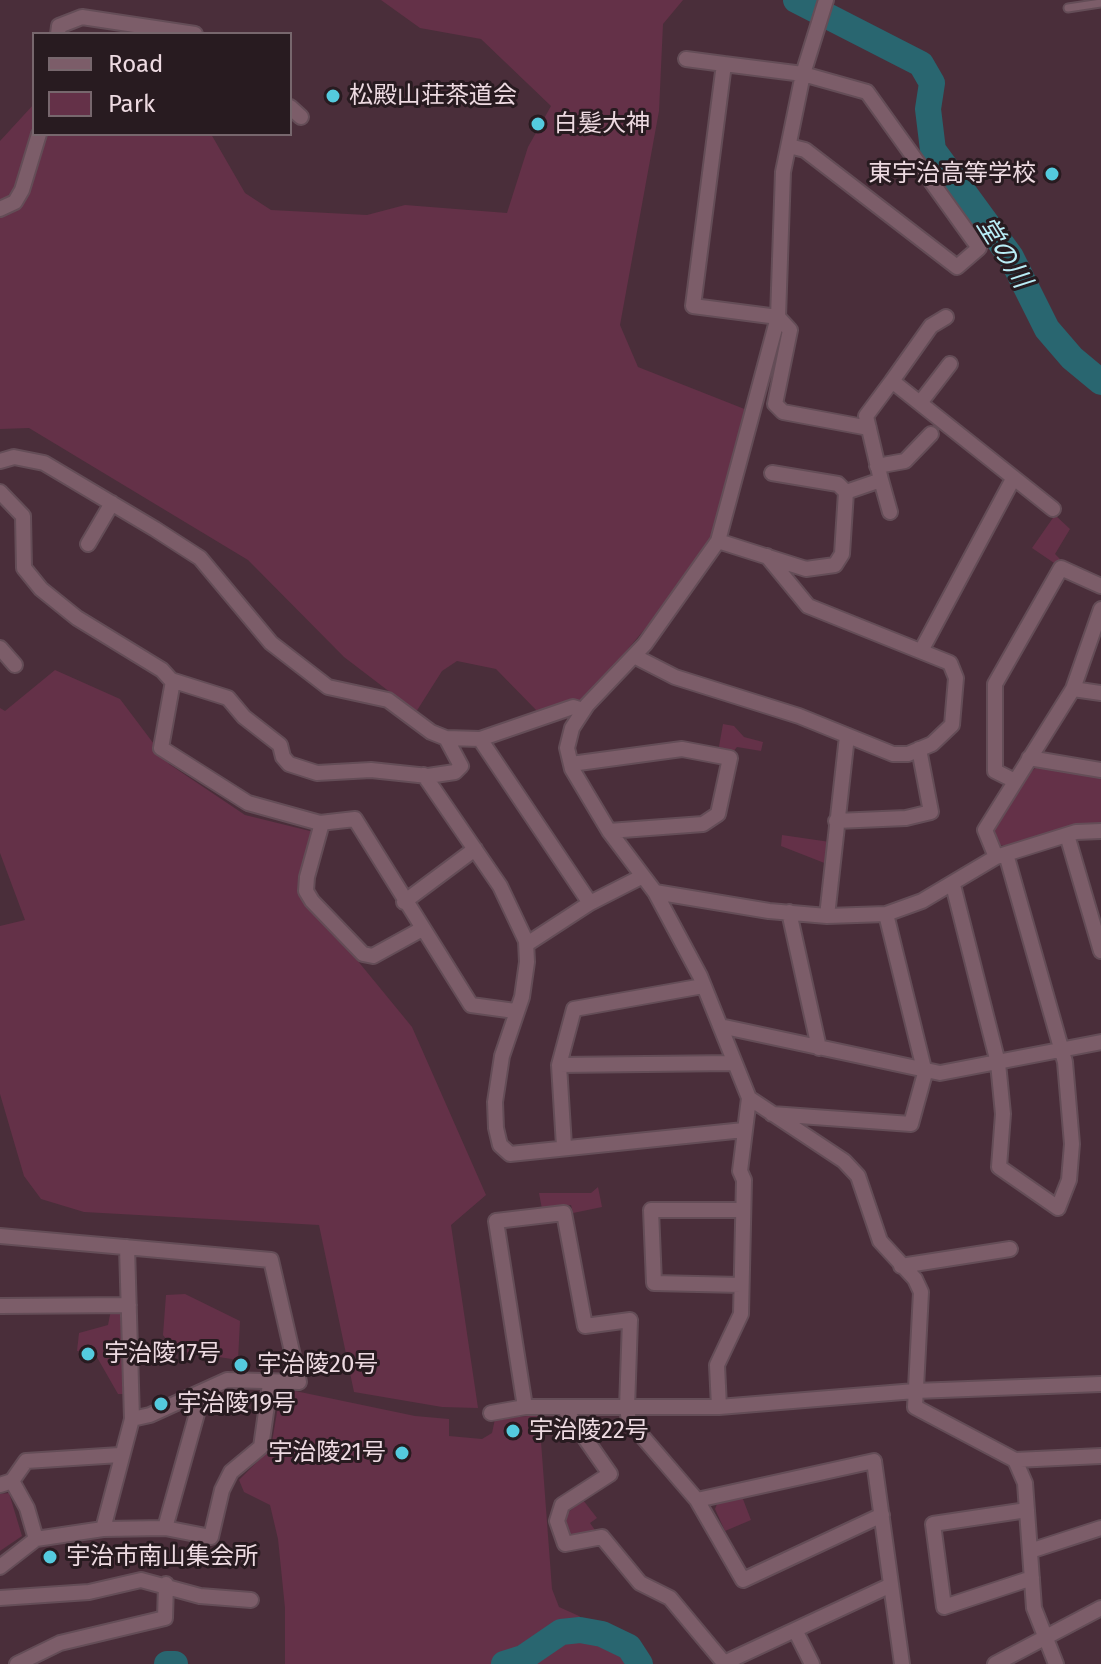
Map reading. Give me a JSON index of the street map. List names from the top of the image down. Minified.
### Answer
{"water":["堂の川"],"places":["松殿山荘茶道会","白髪大神","東宇治高等学校","宇治陵17号","宇治陵20号","宇治陵19号","宇治陵22号","宇治陵21号","宇治市南山集会所"],"legend":["Road","Park"]}
